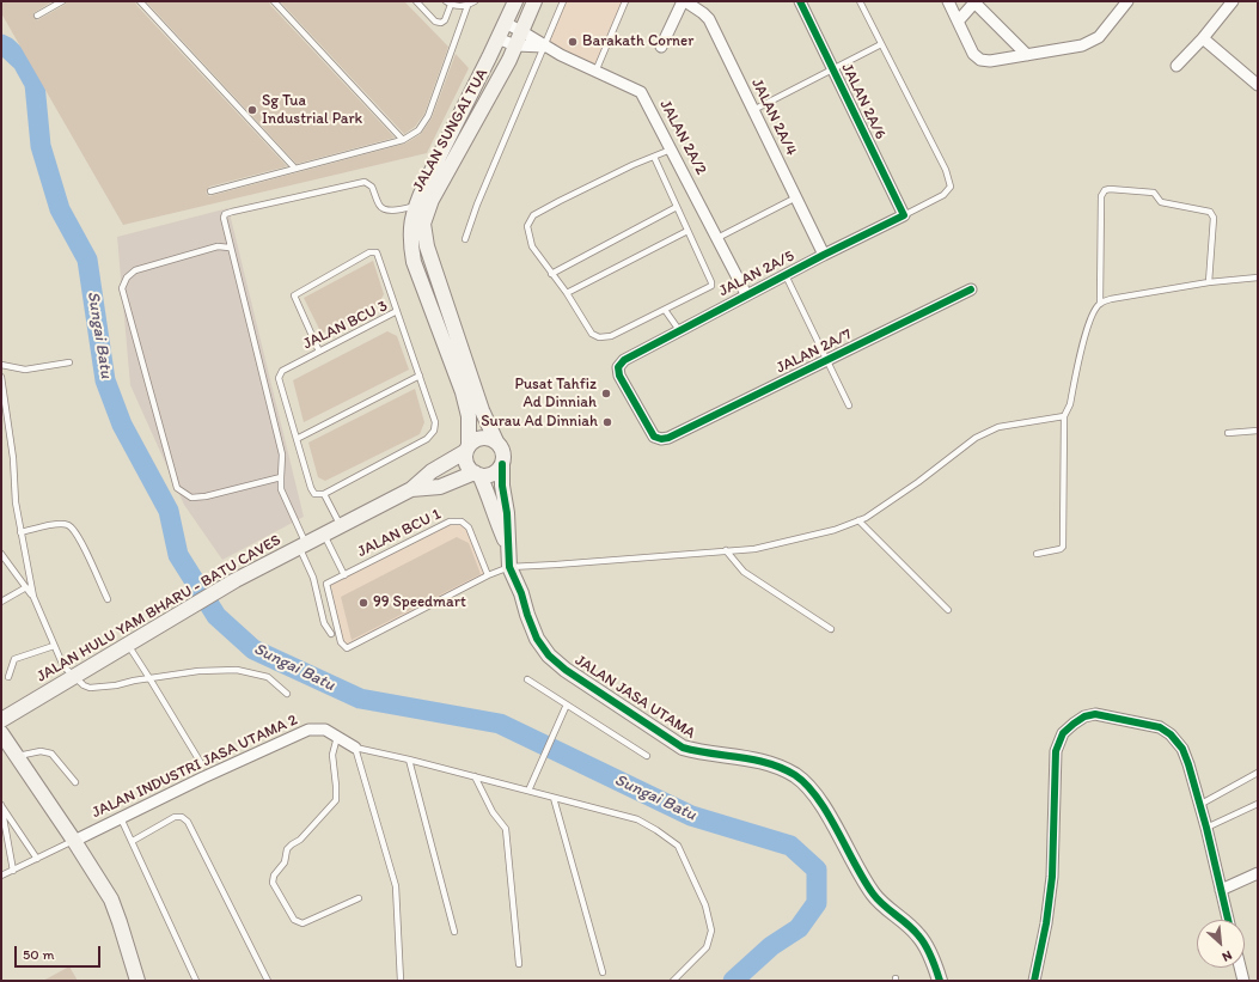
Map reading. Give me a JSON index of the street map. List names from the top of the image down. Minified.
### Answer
{"streets":{"main road":["JALAN SUNGAI TUA","JALAN HULU YAM BHARU - BATU CAVES","JALAN JASA UTAMA"],"street":["JALAN 2A/6","JALAN 2A/4","JALAN 2A/2","JALAN 2A/5","JALAN 2A/7","JALAN INDUSTRI JASA UTAMA 2"],"lane":["JALAN BCU 3","JALAN BCU 1"]},"crossings":[["JALAN 2A/6","JALAN 2A/5"],["JALAN 2A/4","JALAN 2A/5"],["JALAN SUNGAI TUA","JALAN 2A/2"],["JALAN SUNGAI TUA","JALAN HULU YAM BHARU - BATU CAVES"],["JALAN SUNGAI TUA","JALAN JASA UTAMA"],["JALAN 2A/2","JALAN 2A/5"],["JALAN 2A/5","JALAN 2A/7"],["JALAN HULU YAM BHARU - BATU CAVES","JALAN JASA UTAMA"]],"water":["Sungai Batu"],"places":["Barakath Corner","Sg Tua Industrial Park","Pusat Tahfiz Ad Dinniah","Surau Ad Dinniah","99 Speedmart"],"scale_bar":"50 m","north":"bottom right"}
